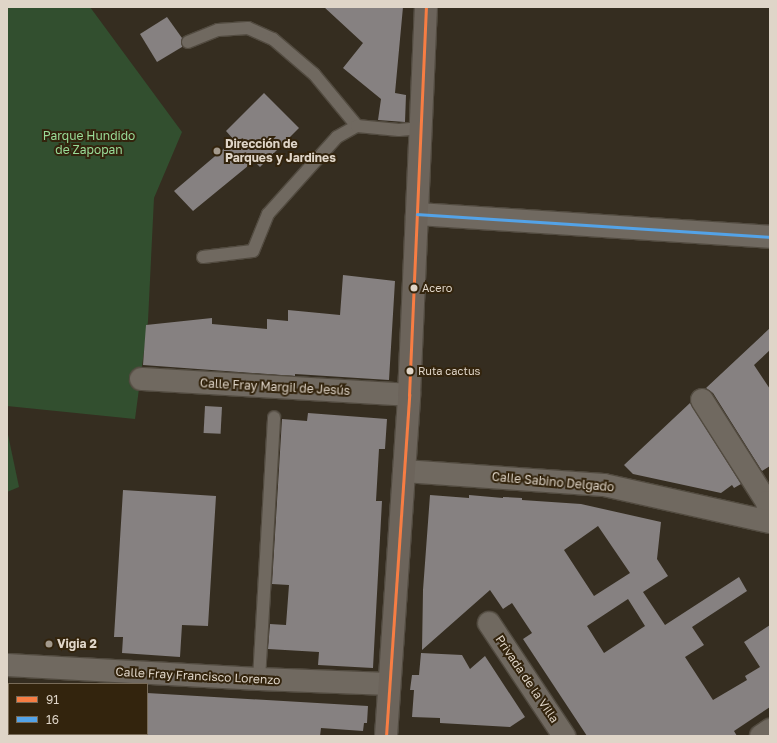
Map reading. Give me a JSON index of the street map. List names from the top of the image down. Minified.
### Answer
{"streets":{"street":["Calle Fray Margil de Jesús","Calle Sabino Delgado","Calle Fray Francisco Lorenzo","Privada de la Villa"]},"parks":["Parque Hundido de Zapopan"],"places":["Dirección de Parques y Jardines","Acero","Ruta cactus","Vigia 2"],"lines":["transit line 91","transit line 16"],"legend":["91","16"]}
